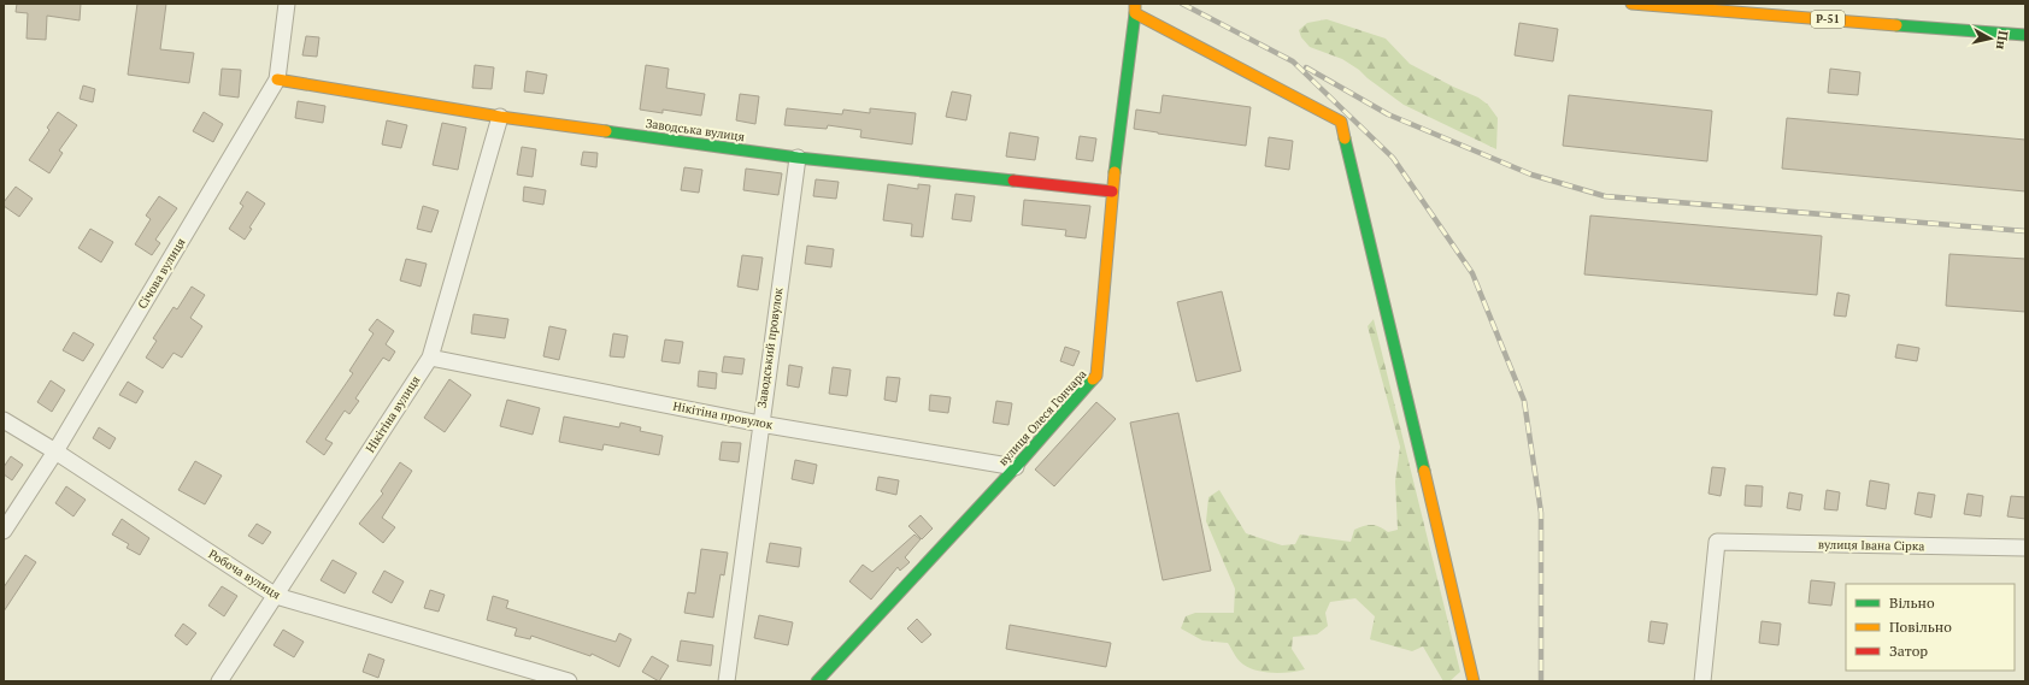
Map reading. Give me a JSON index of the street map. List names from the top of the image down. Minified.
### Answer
{"streets":{"street":["Р-51","Заводська вулиця","Січова вулиця","Заводський провулок","Нікітіна вулиця","Нікітіна провулок","вулиця Олеся Гончара","вулиця Івана Сірка","Робоча вулиця"]},"crossings":[["Заводська вулиця","Січова вулиця"],["Заводська вулиця","Заводський провулок"],["Заводська вулиця","Нікітіна вулиця"],["Заводська вулиця","вулиця Олеся Гончара"],["Січова вулиця","Робоча вулиця"],["Заводський провулок","Нікітіна провулок"],["Нікітіна вулиця","Нікітіна провулок"],["Нікітіна вулиця","Робоча вулиця"],["Нікітіна провулок","вулиця Олеся Гончара"]],"legend":["Вільно","Повільно","Затор"],"north":"right"}
